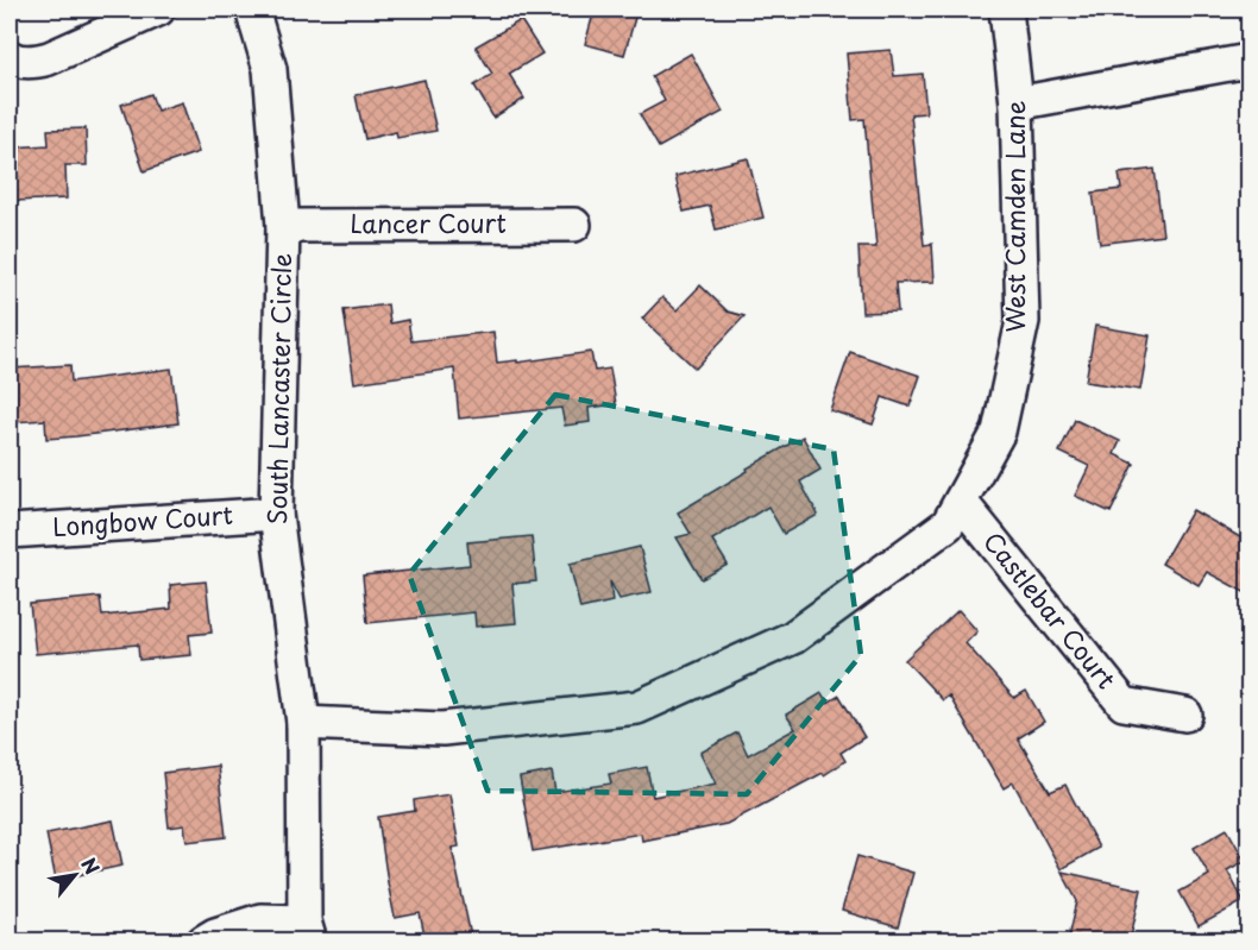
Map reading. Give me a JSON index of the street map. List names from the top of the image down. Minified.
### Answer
{"streets":{"street":["West Camden Lane","Lancer Court","South Lancaster Circle","Longbow Court","Castlebar Court"]},"crossings":[["West Camden Lane","South Lancaster Circle"],["West Camden Lane","Castlebar Court"],["Lancer Court","South Lancaster Circle"],["South Lancaster Circle","Longbow Court"]],"north":"top right"}
